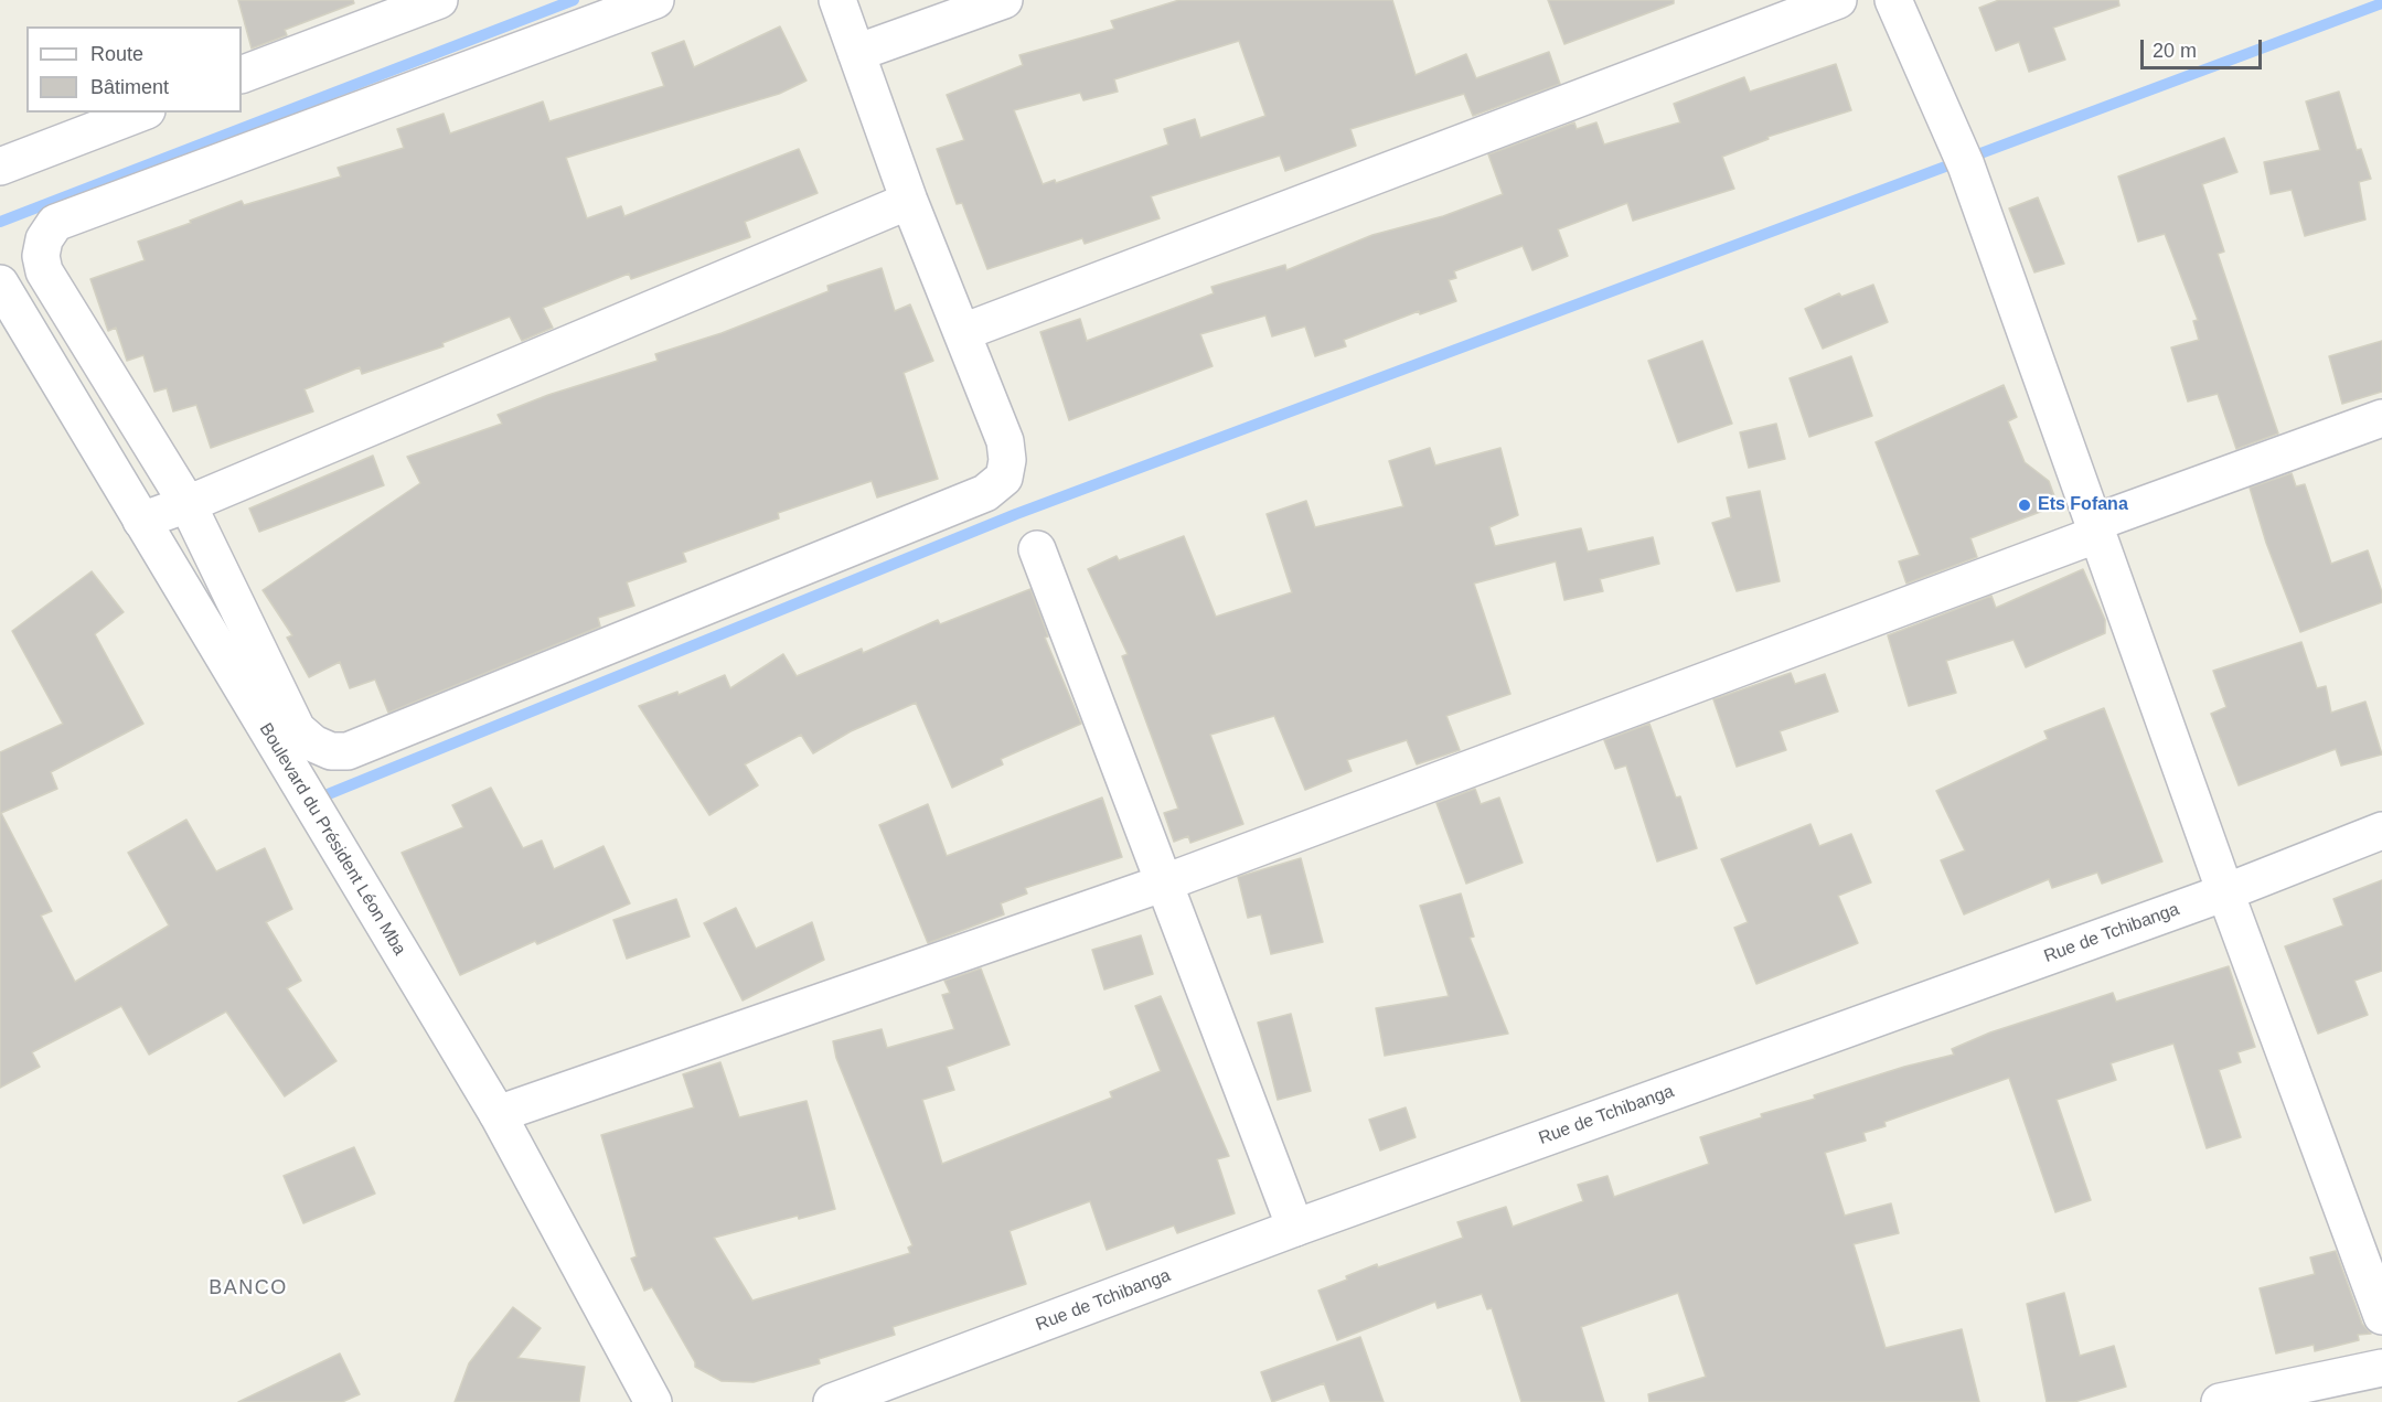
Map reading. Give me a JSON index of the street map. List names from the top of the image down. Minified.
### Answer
{"streets":{"street":["Boulevard du Président Léon Mba","Rue de Tchibanga"]},"districts":["BANCO"],"places":["Ets Fofana"],"legend":["Route","Bâtiment"],"scale_bar":"20 m"}
